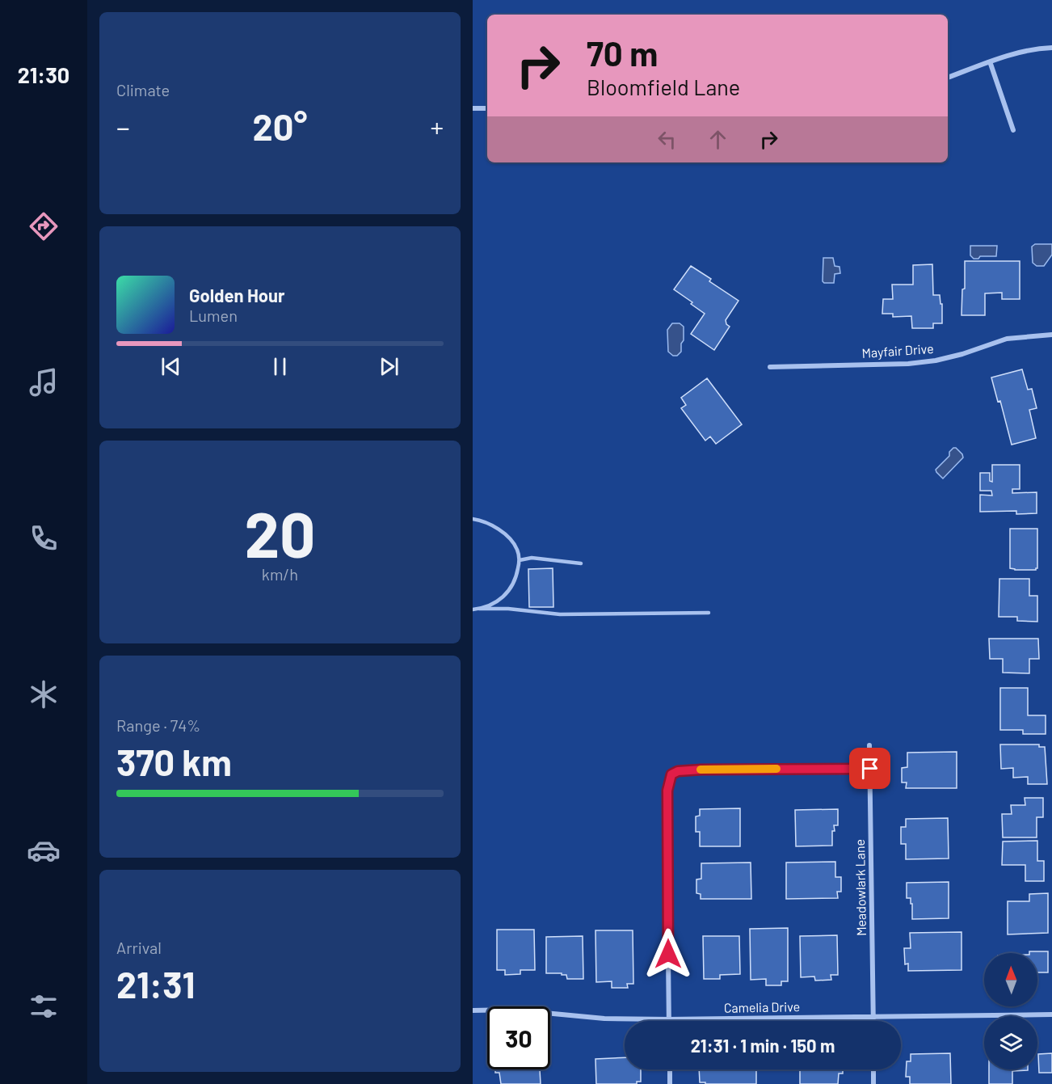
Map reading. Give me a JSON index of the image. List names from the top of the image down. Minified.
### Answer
{"streets":{"street":["Mayfair Drive","Meadowlark Lane","Camelia Drive"]},"crossings":[["Meadowlark Lane","Camelia Drive"]],"north":"top","page":{"tabs":"21:30","tile":["Climate",["20","km/h"],["Range · 74%","370 km"],["Arrival","21:31"]],"turn":["70 m","Bloomfield Lane"],"heat":["−","20°","+"],"song":["Golden Hour","Lumen"],"limit":"30","trip":"21:31 · 1 min · 150 m"}}
